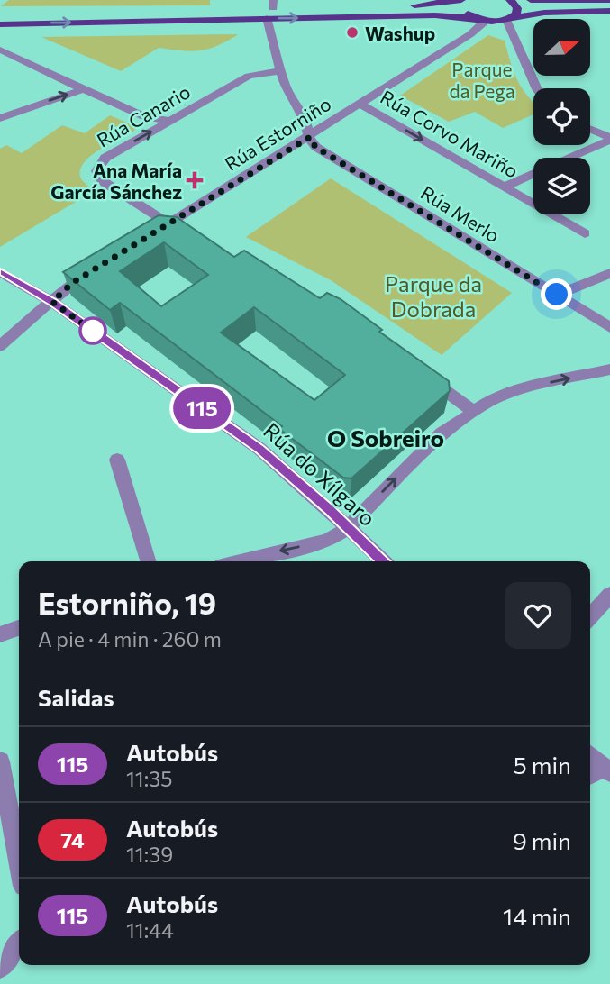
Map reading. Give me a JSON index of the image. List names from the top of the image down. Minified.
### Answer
{"streets":{"street":["Rúa Canario","Rúa Estorniño","Rúa Corvo Mariño","Rúa Merlo","Rúa do Xílgaro"]},"crossings":[["Rúa Canario","Rúa Estorniño"],["Rúa Estorniño","Rúa Corvo Mariño"],["Rúa Estorniño","Rúa Merlo"]],"one_way":["Rúa Corvo Mariño"],"districts":["O Sobreiro"],"parks":["Parque da Pega","Parque da Dobrada"],"places":{"other":["Washup"],"health":["Ana María García Sánchez"]},"lines":["bus line 115"],"north":"right","page":{"on_map":"115","heading":[["Estorniño, 19","A pie · 4 min · 260 m"],"Salidas"],"list":[{"mark":"115","name":"Autobús","note":"11:35","value":"5 min"},{"mark":"74","name":"Autobús","note":"11:39","value":"9 min"},{"mark":"115","name":"Autobús","note":"11:44","value":"14 min"}]}}
